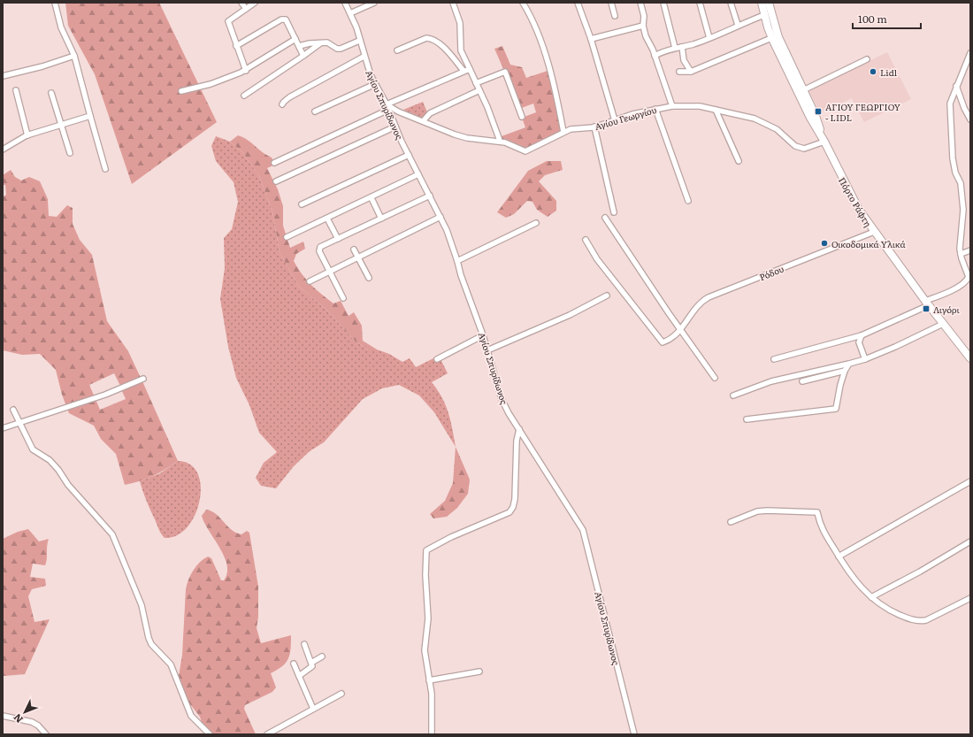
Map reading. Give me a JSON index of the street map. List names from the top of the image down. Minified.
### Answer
{"streets":{"main road":["Πόρτο Ράφτη"],"street":["Αγίου Σπυρίδωνος","Αγίου Γεωργίου","Ρόδου"]},"crossings":[["Αγίου Σπυρίδωνος","Αγίου Γεωργίου"],["Αγίου Γεωργίου","Πόρτο Ράφτη"],["Πόρτο Ράφτη","Ρόδου"]],"places":{"other":["Lidl","Οικοδομικά Υλικά"],"transit":["ΑΓΙΟΥ ΓΕΩΡΓΙΟΥ - LIDL","Λιγόρι"]},"scale_bar":"100 m","north":"bottom left"}
